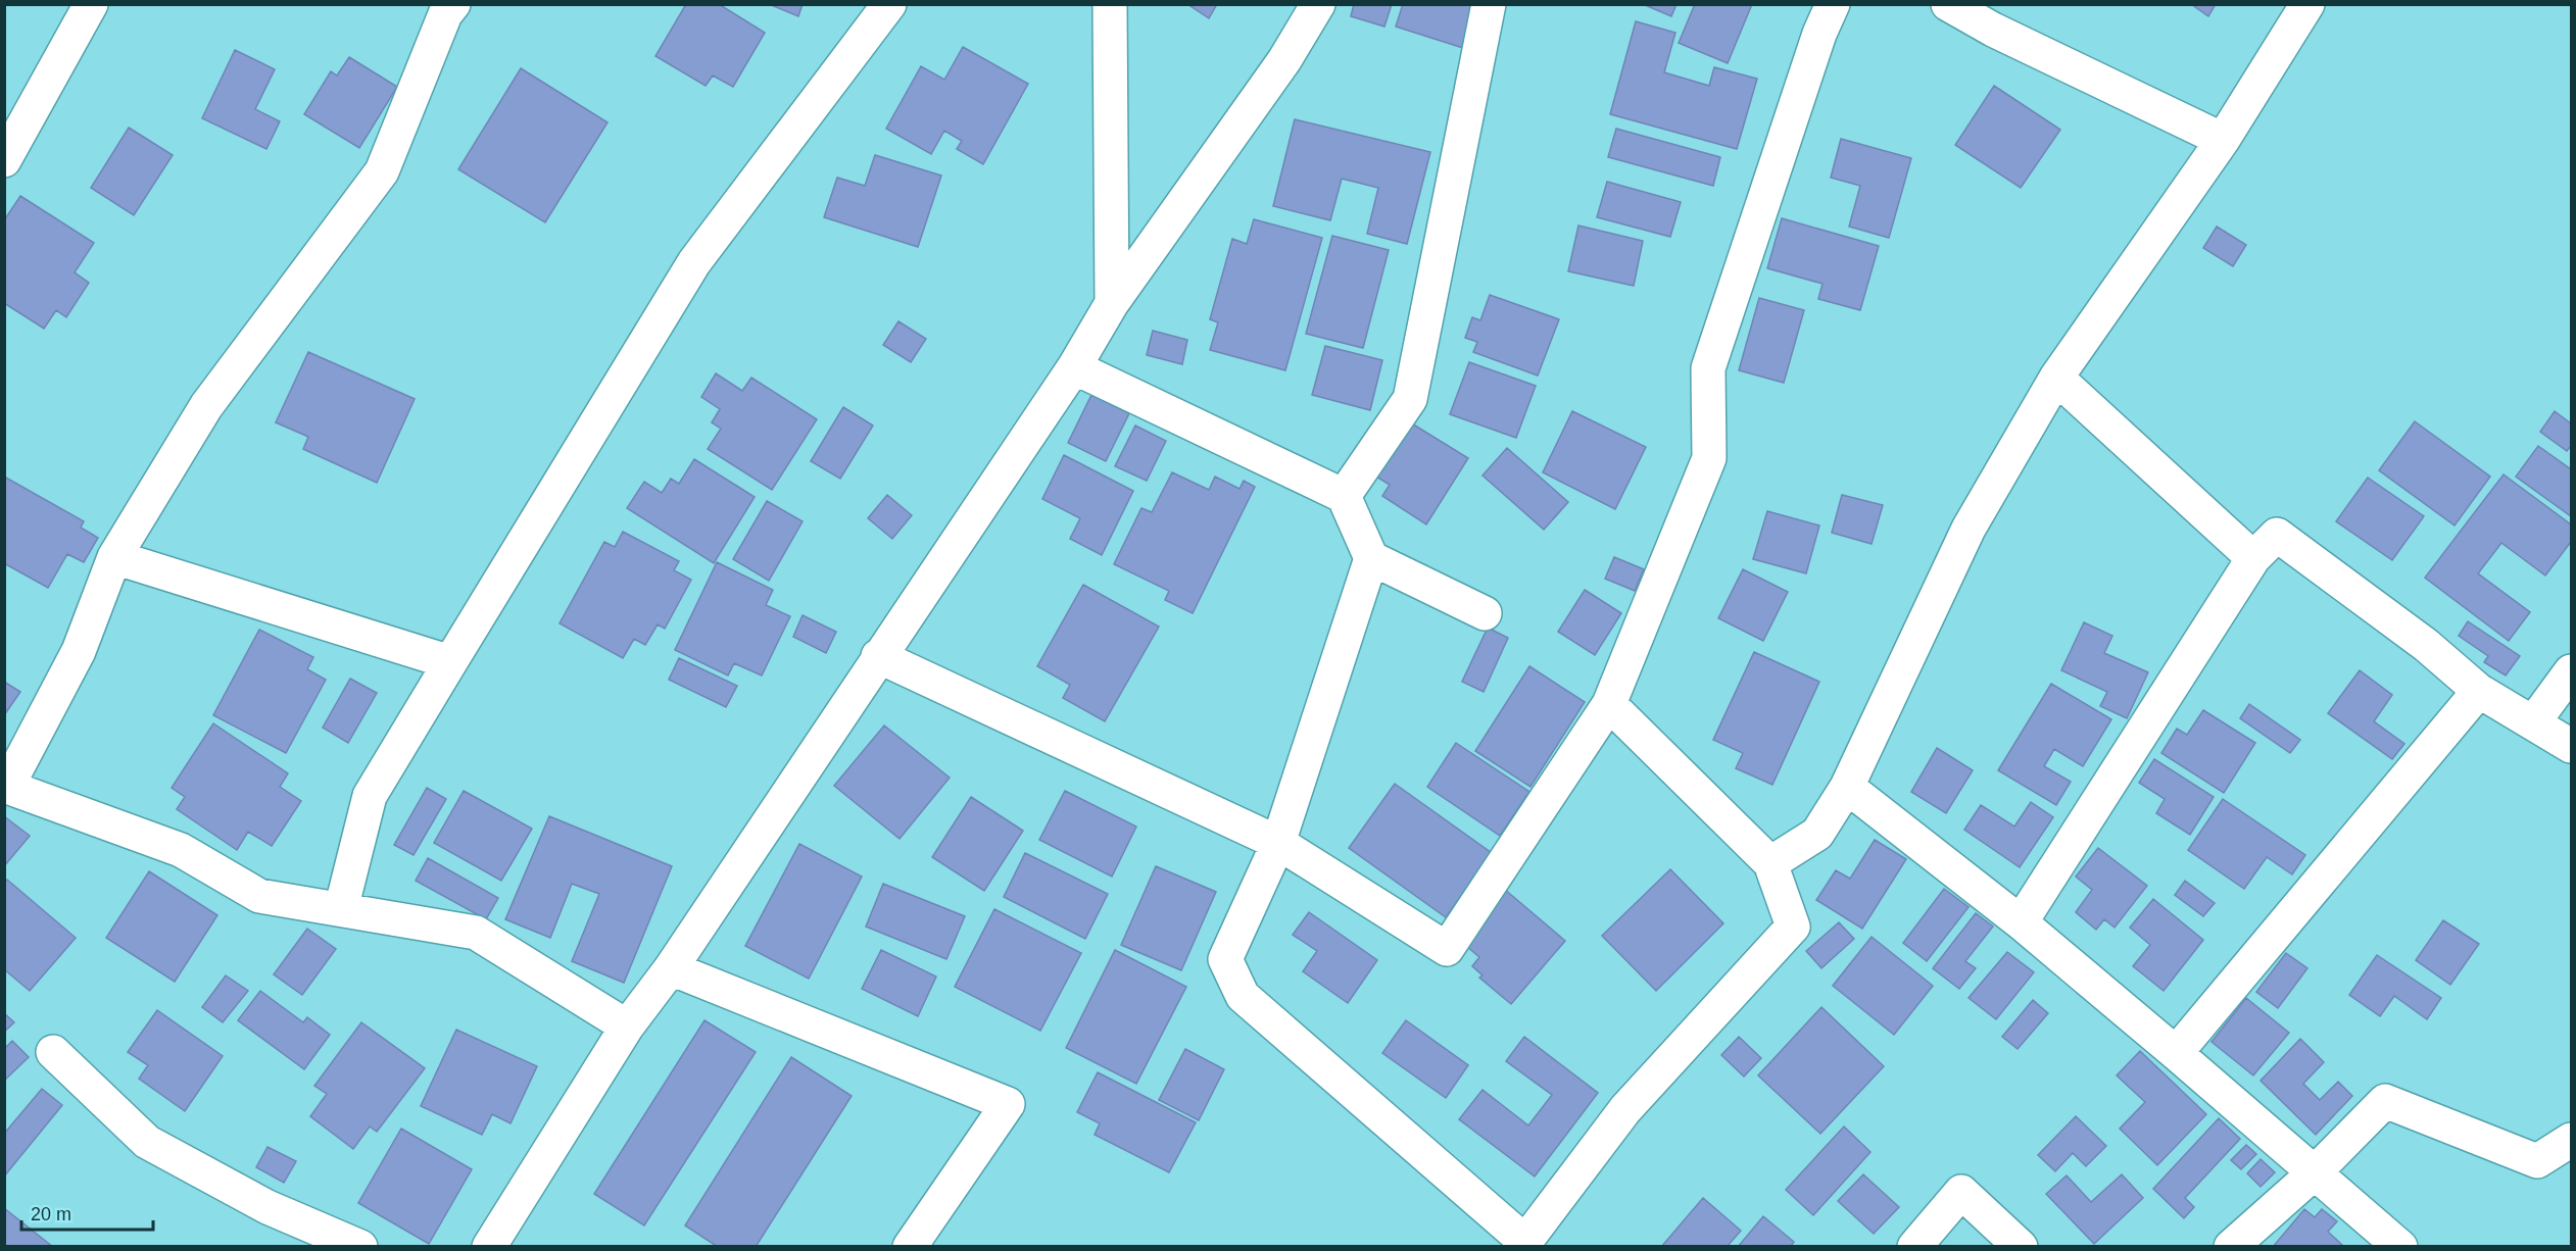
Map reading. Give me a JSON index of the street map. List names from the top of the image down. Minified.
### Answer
{"scale_bar":"20 m"}
